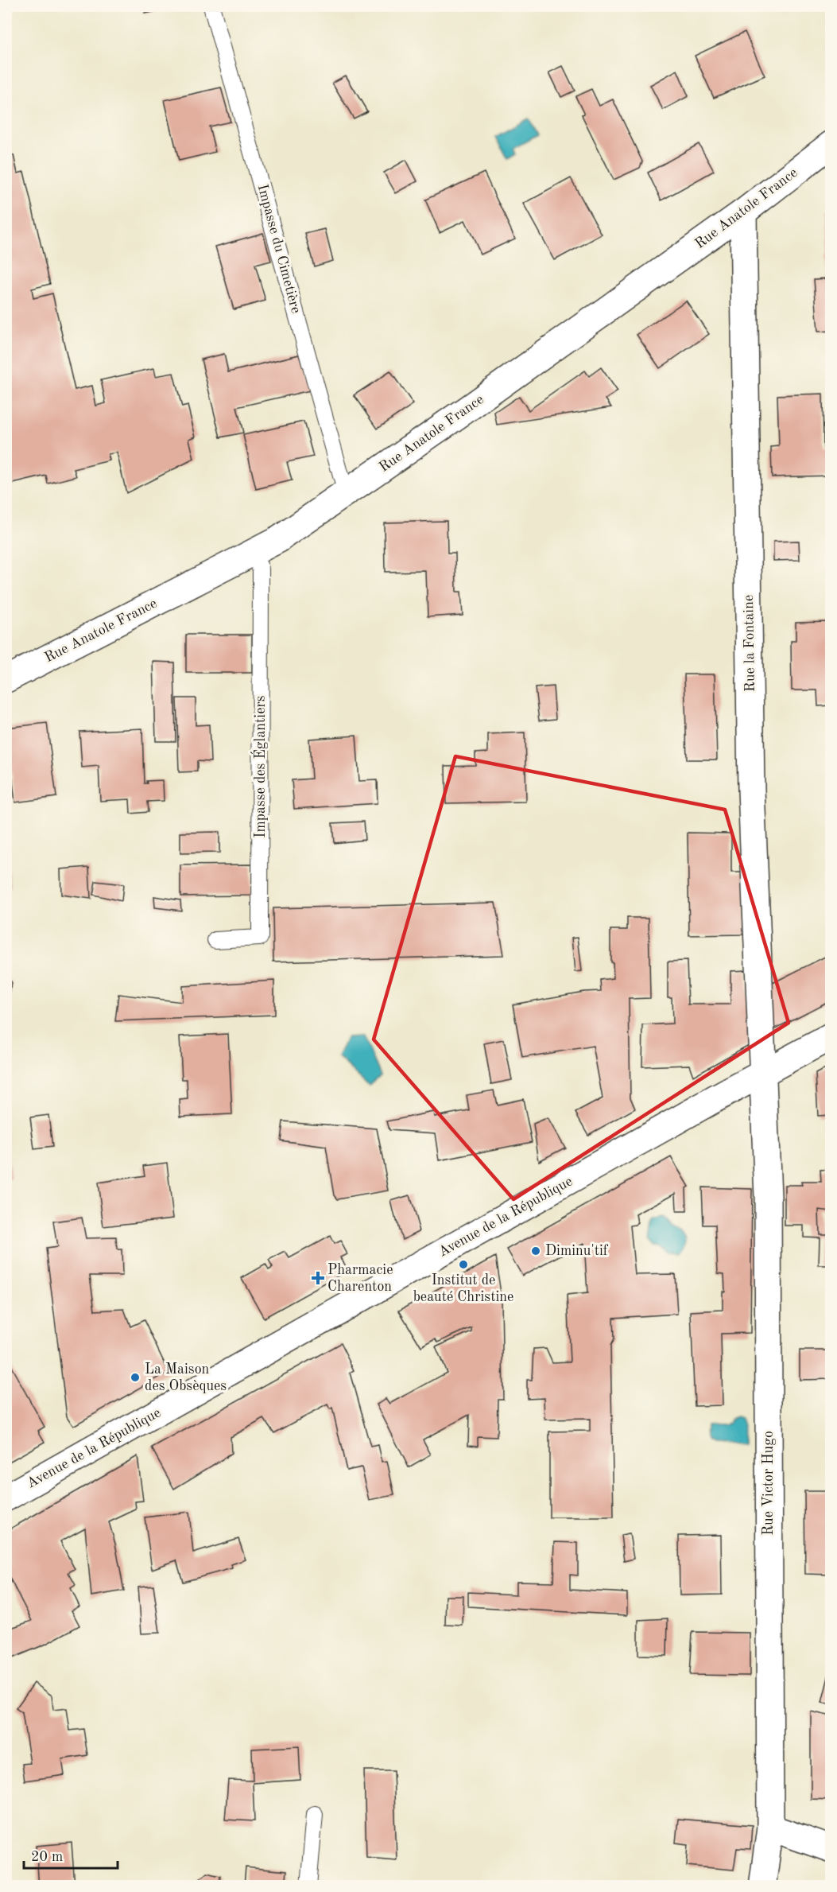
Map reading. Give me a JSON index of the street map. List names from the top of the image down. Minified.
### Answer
{"streets":{"street":["Rue Anatole France","Rue la Fontaine","Avenue de la République","Rue Victor Hugo"],"lane":["Impasse du Cimetière","Impasse des Églantiers"]},"crossings":[["Rue Anatole France","Impasse du Cimetière"],["Rue Anatole France","Rue la Fontaine"],["Rue Anatole France","Impasse des Églantiers"],["Rue la Fontaine","Avenue de la République"],["Rue la Fontaine","Rue Victor Hugo"],["Avenue de la République","Rue Victor Hugo"]],"places":{"other":["Diminu'tif","Institut de beauté Christine","La Maison des Obsèques"],"health":["Pharmacie Charenton"]},"scale_bar":"20 m"}
